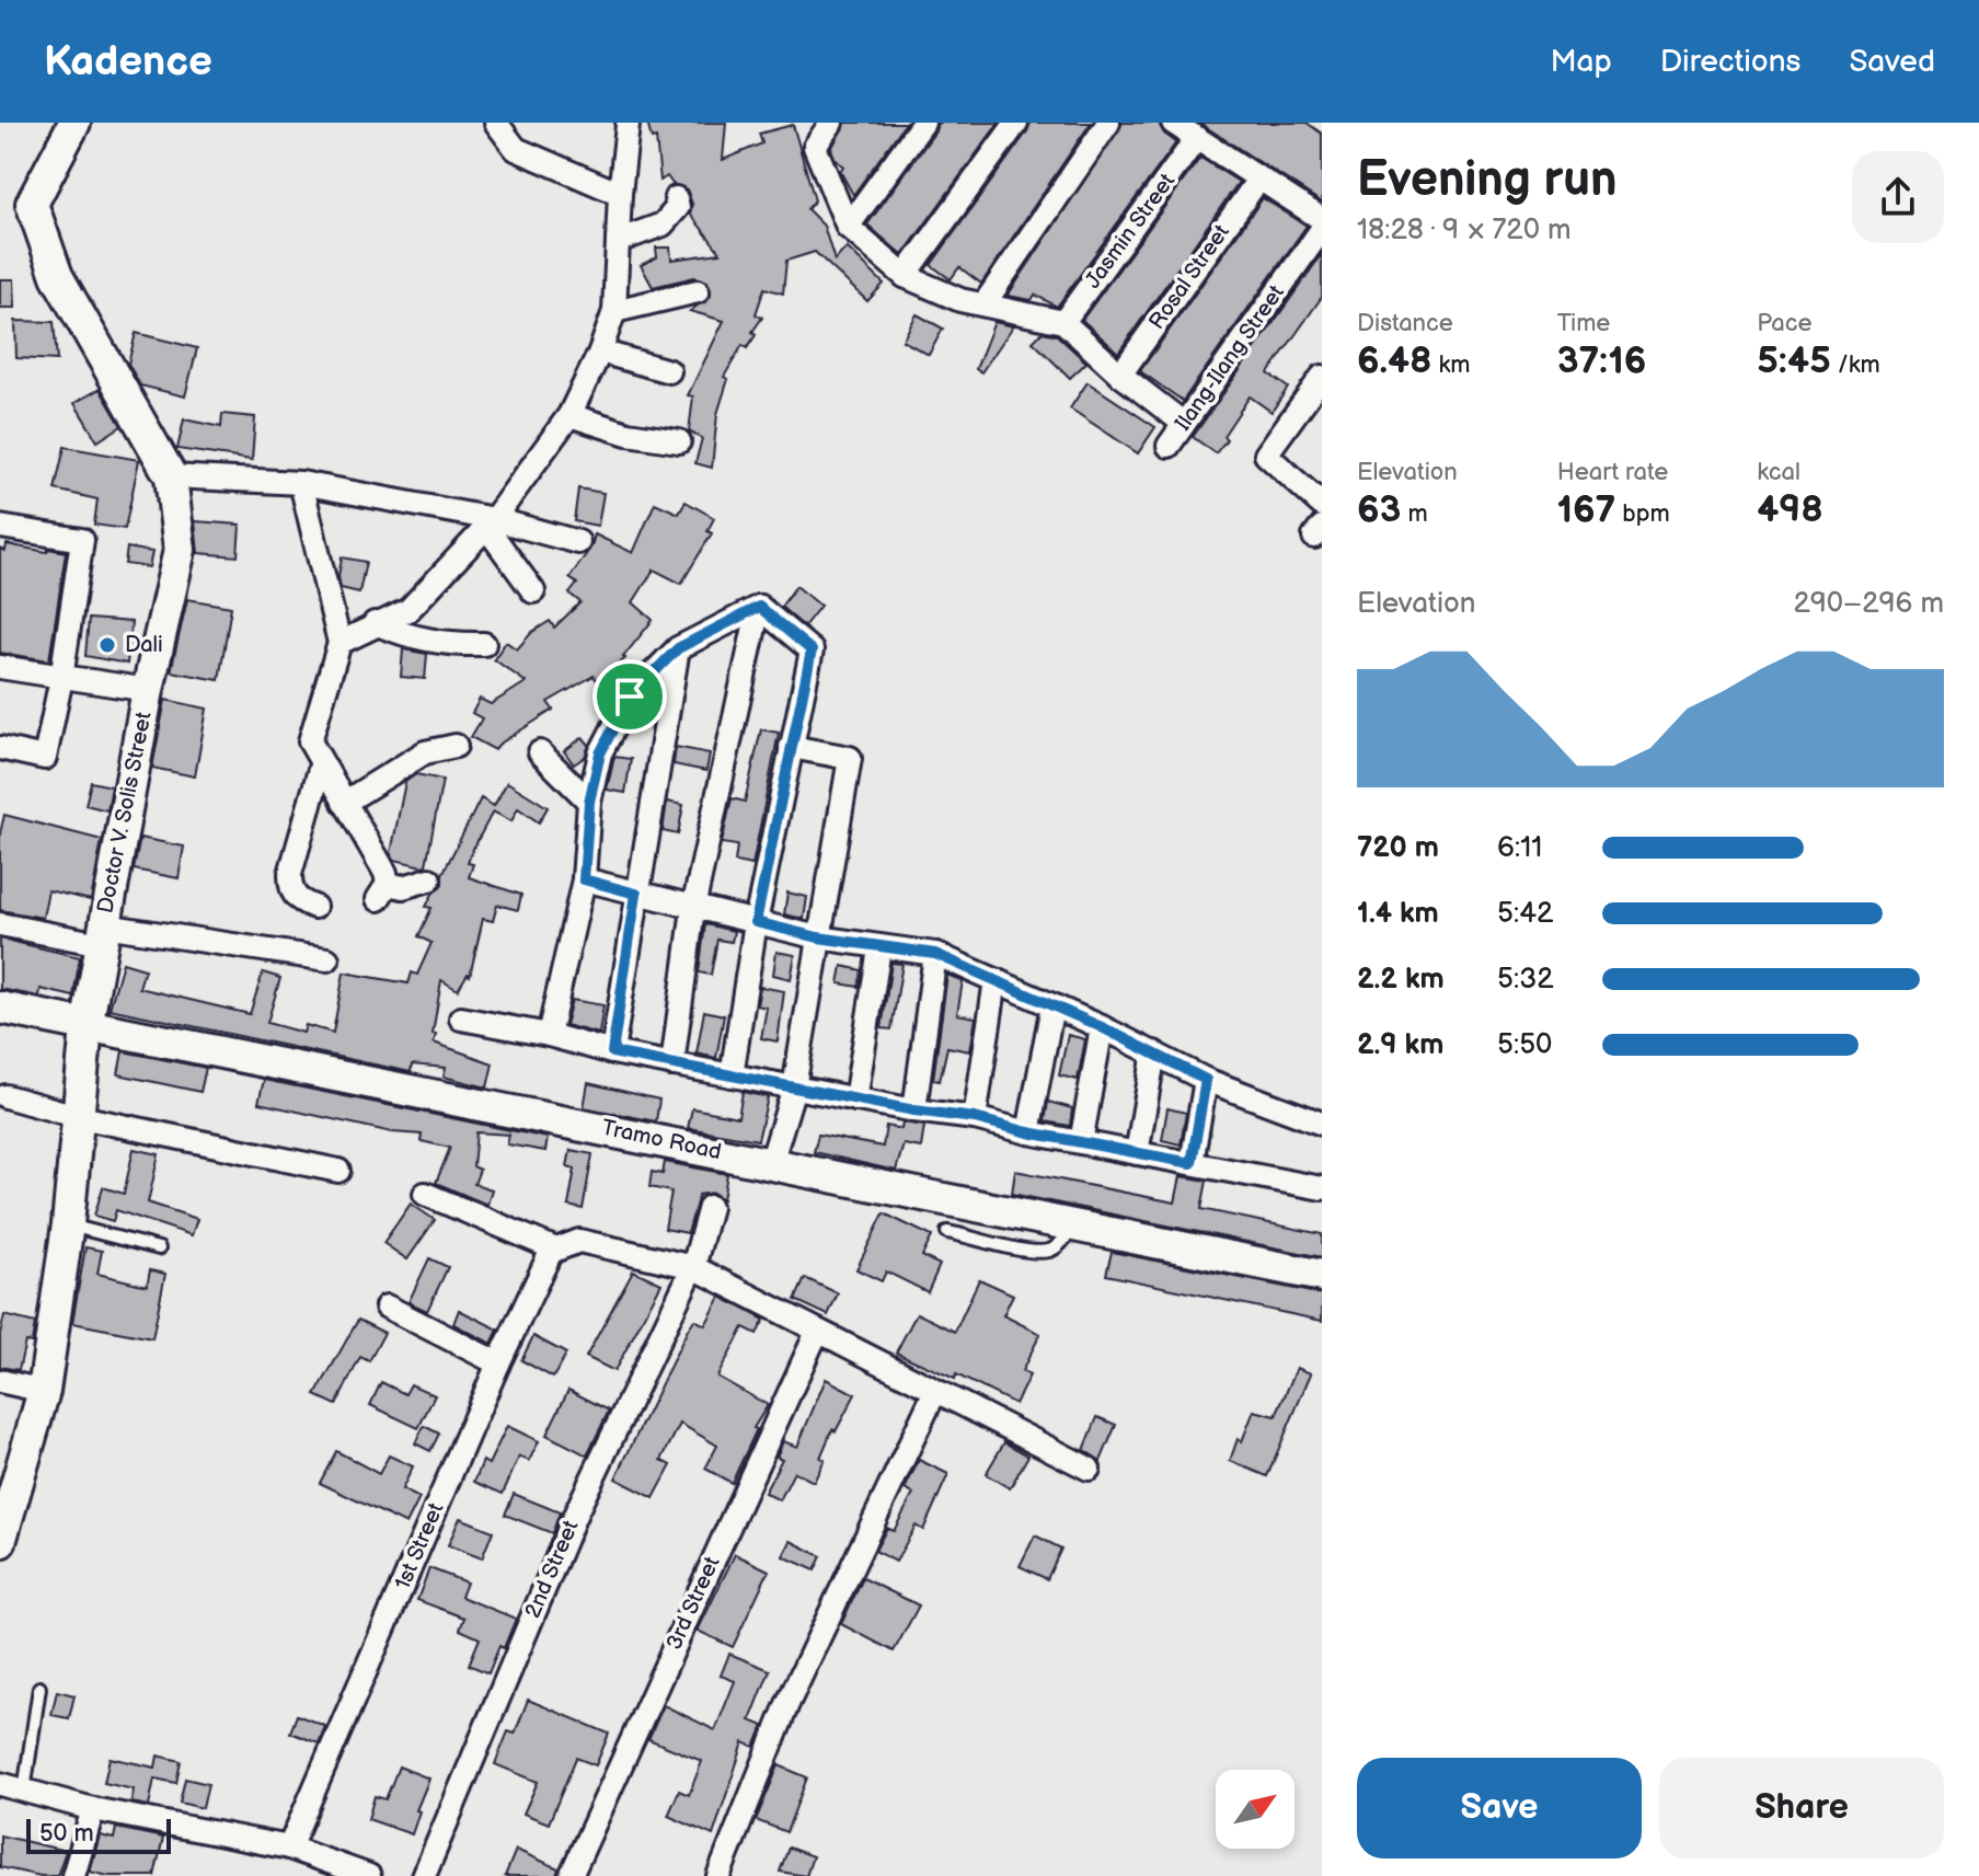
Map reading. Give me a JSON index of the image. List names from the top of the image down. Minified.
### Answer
{"streets":{"street":["Jasmin Street","Rosal Street","Ilang-Ilang Street","Doctor V. Solis Street","Tramo Road","1st Street","2nd Street","3rd Street"]},"crossings":[["Doctor V. Solis Street","Tramo Road"]],"places":["Dali"],"scale_bar":"50 m","north":"top right","page":{"header":"Kadence","nav":["Map","Directions","Saved"],"heading":["Evening run","18:28 · 9 × 720 m"],"stats":[["Distance","6.48 km"],["Time","37:16"],["Pace","5:45 /km"],["Elevation","63 m"],["Heart rate","167 bpm"],["kcal","498"]],"chart":["Elevation","290–296 m"],"list":[{"name":"720 m","note":"6:11"},{"name":"1.4 km","note":"5:42"},{"name":"2.2 km","note":"5:32"},{"name":"2.9 km","note":"5:50"}],"buttons":["Save","Share"],"scale":"50 m"}}
